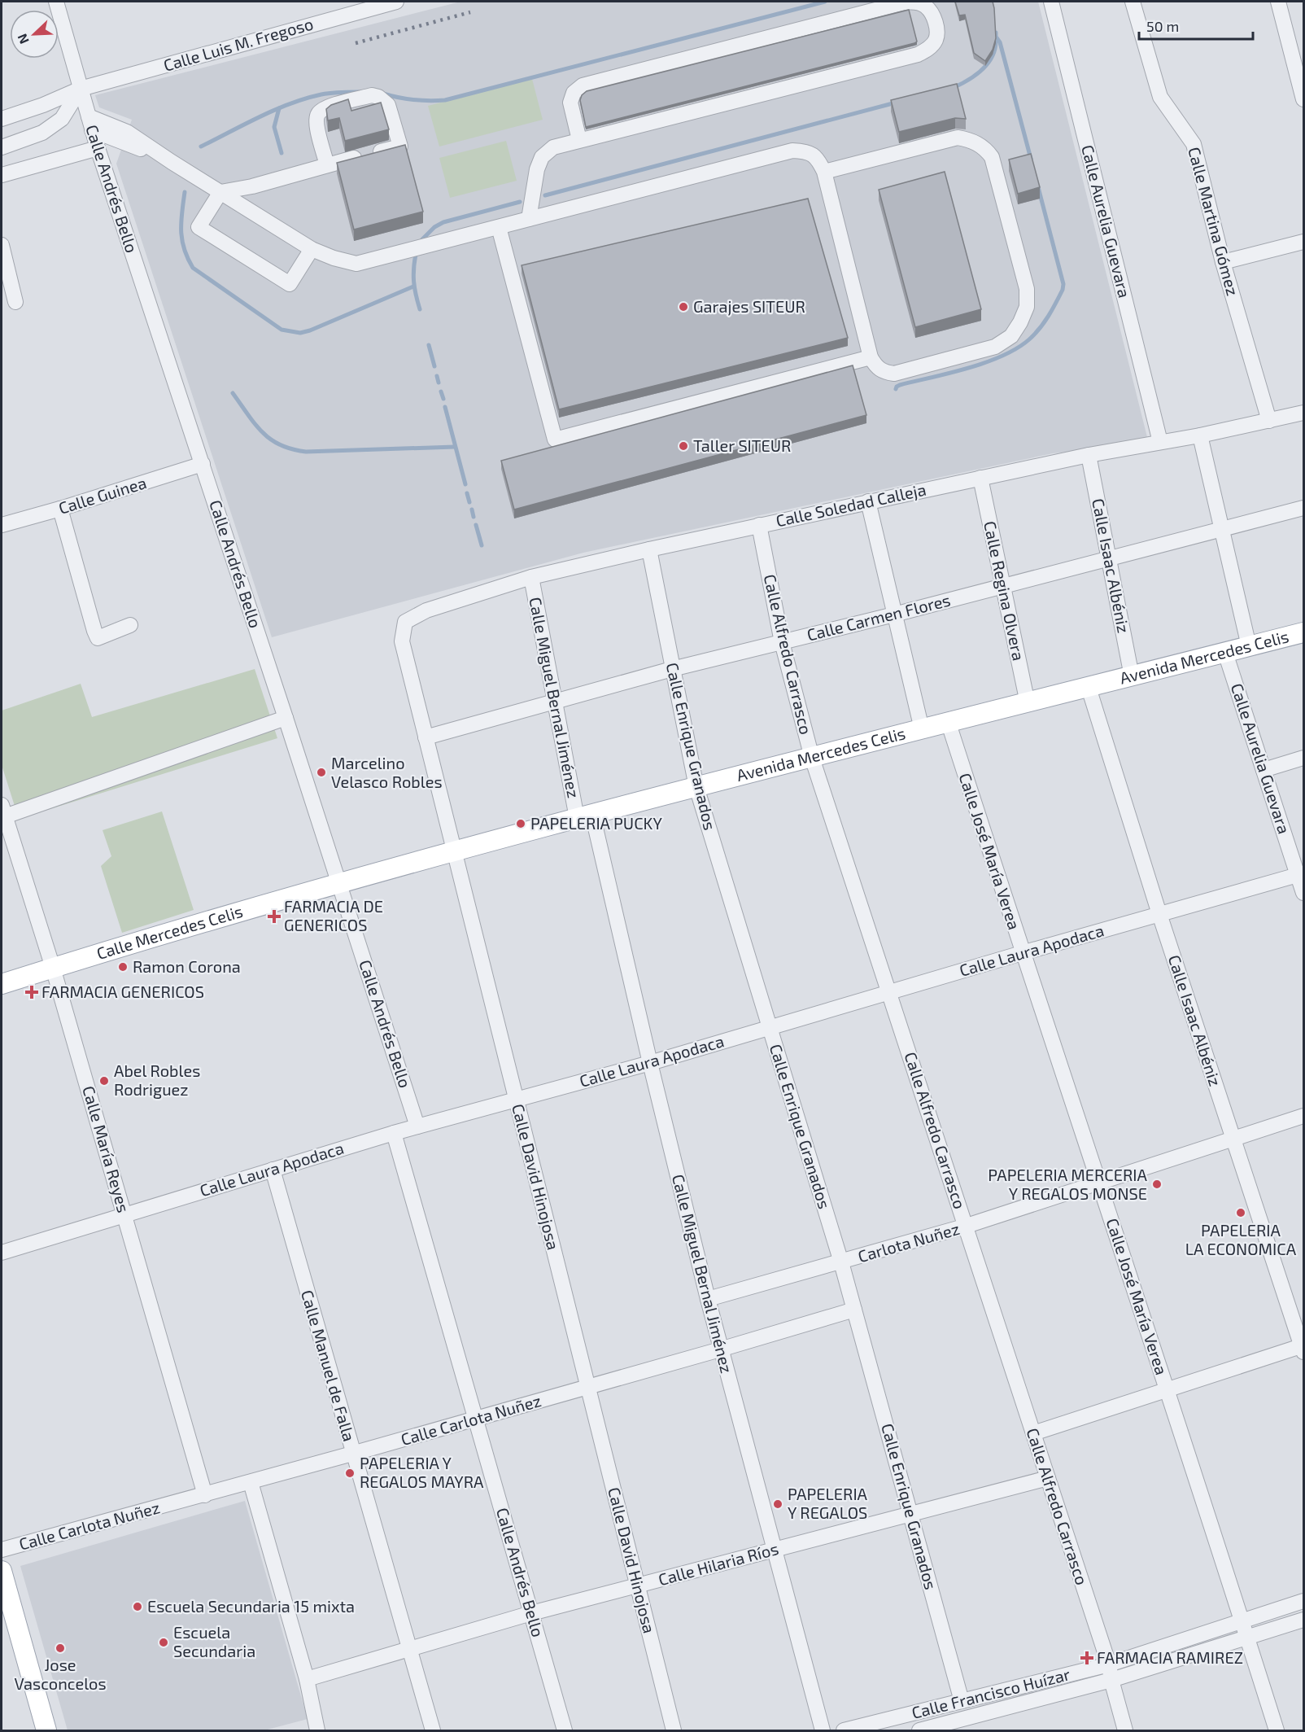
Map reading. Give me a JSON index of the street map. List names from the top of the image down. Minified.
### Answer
{"streets":{"main road":["Avenida Mercedes Celis","Calle Mercedes Celis"],"street":["Calle Luis M. Fregoso","Calle Andrés Bello","Calle Aurelia Guevara","Calle Martina Gómez","Calle Guinea","Calle Soledad Calleja","Calle Isaac Albéniz","Calle Regina Olvera","Calle Carmen Flores","Calle Alfredo Carrasco","Calle Miguel Bernal Jiménez","Calle Enrique Granados","Calle José María Verea","Calle Laura Apodaca","Calle María Reyes","Calle David Hinojosa","Carlota Nuñez","Calle Manuel de Falla","Calle Carlota Nuñez","Calle Hilaria Ríos","Calle Francisco Huízar"]},"crossings":[["Calle Luis M. Fregoso","Calle Andrés Bello"],["Calle Andrés Bello","Calle Guinea"],["Calle Andrés Bello","Avenida Mercedes Celis"],["Calle Andrés Bello","Calle Mercedes Celis"],["Calle Andrés Bello","Calle Laura Apodaca"],["Calle Andrés Bello","Calle Carlota Nuñez"],["Calle Andrés Bello","Calle Hilaria Ríos"],["Calle Aurelia Guevara","Calle Soledad Calleja"],["Calle Aurelia Guevara","Avenida Mercedes Celis"],["Calle Aurelia Guevara","Calle Laura Apodaca"],["Calle Martina Gómez","Calle Soledad Calleja"],["Calle Soledad Calleja","Calle Isaac Albéniz"],["Calle Soledad Calleja","Calle Regina Olvera"],["Calle Soledad Calleja","Calle Alfredo Carrasco"],["Calle Soledad Calleja","Calle Miguel Bernal Jiménez"],["Calle Soledad Calleja","Calle Enrique Granados"],["Calle Soledad Calleja","Calle David Hinojosa"],["Calle Isaac Albéniz","Calle Carmen Flores"],["Calle Isaac Albéniz","Avenida Mercedes Celis"],["Calle Isaac Albéniz","Calle Laura Apodaca"],["Calle Isaac Albéniz","Carlota Nuñez"],["Calle Regina Olvera","Calle Carmen Flores"],["Calle Regina Olvera","Avenida Mercedes Celis"],["Calle Carmen Flores","Calle Alfredo Carrasco"],["Calle Carmen Flores","Calle Miguel Bernal Jiménez"],["Calle Carmen Flores","Calle Enrique Granados"],["Calle Carmen Flores","Calle David Hinojosa"],["Calle Alfredo Carrasco","Avenida Mercedes Celis"],["Calle Alfredo Carrasco","Calle Laura Apodaca"],["Calle Alfredo Carrasco","Carlota Nuñez"],["Calle Alfredo Carrasco","Calle Hilaria Ríos"],["Calle Alfredo Carrasco","Calle Francisco Huízar"],["Avenida Mercedes Celis","Calle Miguel Bernal Jiménez"],["Avenida Mercedes Celis","Calle Enrique Granados"],["Avenida Mercedes Celis","Calle José María Verea"],["Avenida Mercedes Celis","Calle Mercedes Celis"],["Avenida Mercedes Celis","Calle David Hinojosa"],["Calle Miguel Bernal Jiménez","Calle Laura Apodaca"],["Calle Miguel Bernal Jiménez","Carlota Nuñez"],["Calle Miguel Bernal Jiménez","Calle Carlota Nuñez"],["Calle Miguel Bernal Jiménez","Calle Hilaria Ríos"],["Calle Enrique Granados","Calle Laura Apodaca"],["Calle Enrique Granados","Carlota Nuñez"],["Calle Enrique Granados","Calle Carlota Nuñez"],["Calle Enrique Granados","Calle Hilaria Ríos"],["Calle Enrique Granados","Calle Francisco Huízar"],["Calle José María Verea","Calle Laura Apodaca"],["Calle José María Verea","Carlota Nuñez"],["Calle José María Verea","Calle Francisco Huízar"],["Calle Mercedes Celis","Calle María Reyes"],["Calle Laura Apodaca","Calle María Reyes"],["Calle Laura Apodaca","Calle David Hinojosa"],["Calle Laura Apodaca","Calle Manuel de Falla"],["Calle María Reyes","Calle Carlota Nuñez"],["Calle David Hinojosa","Calle Carlota Nuñez"],["Calle David Hinojosa","Calle Hilaria Ríos"],["Calle Manuel de Falla","Calle Carlota Nuñez"],["Calle Manuel de Falla","Calle Hilaria Ríos"]],"places":{"other":["Garajes SITEUR","Taller SITEUR","Marcelino Velasco Robles","PAPELERIA PUCKY","Ramon Corona","Abel Robles Rodriguez","PAPELERIA MERCERIA Y REGALOS MONSE","PAPELERIA LA ECONOMICA","PAPELERIA Y REGALOS MAYRA","PAPELERIA Y REGALOS","Escuela Secundaria 15 mixta","Escuela Secundaria","Jose Vasconcelos"],"health":["FARMACIA DE GENERICOS","FARMACIA GENERICOS","FARMACIA RAMIREZ"]},"scale_bar":"50 m","north":"bottom left"}
